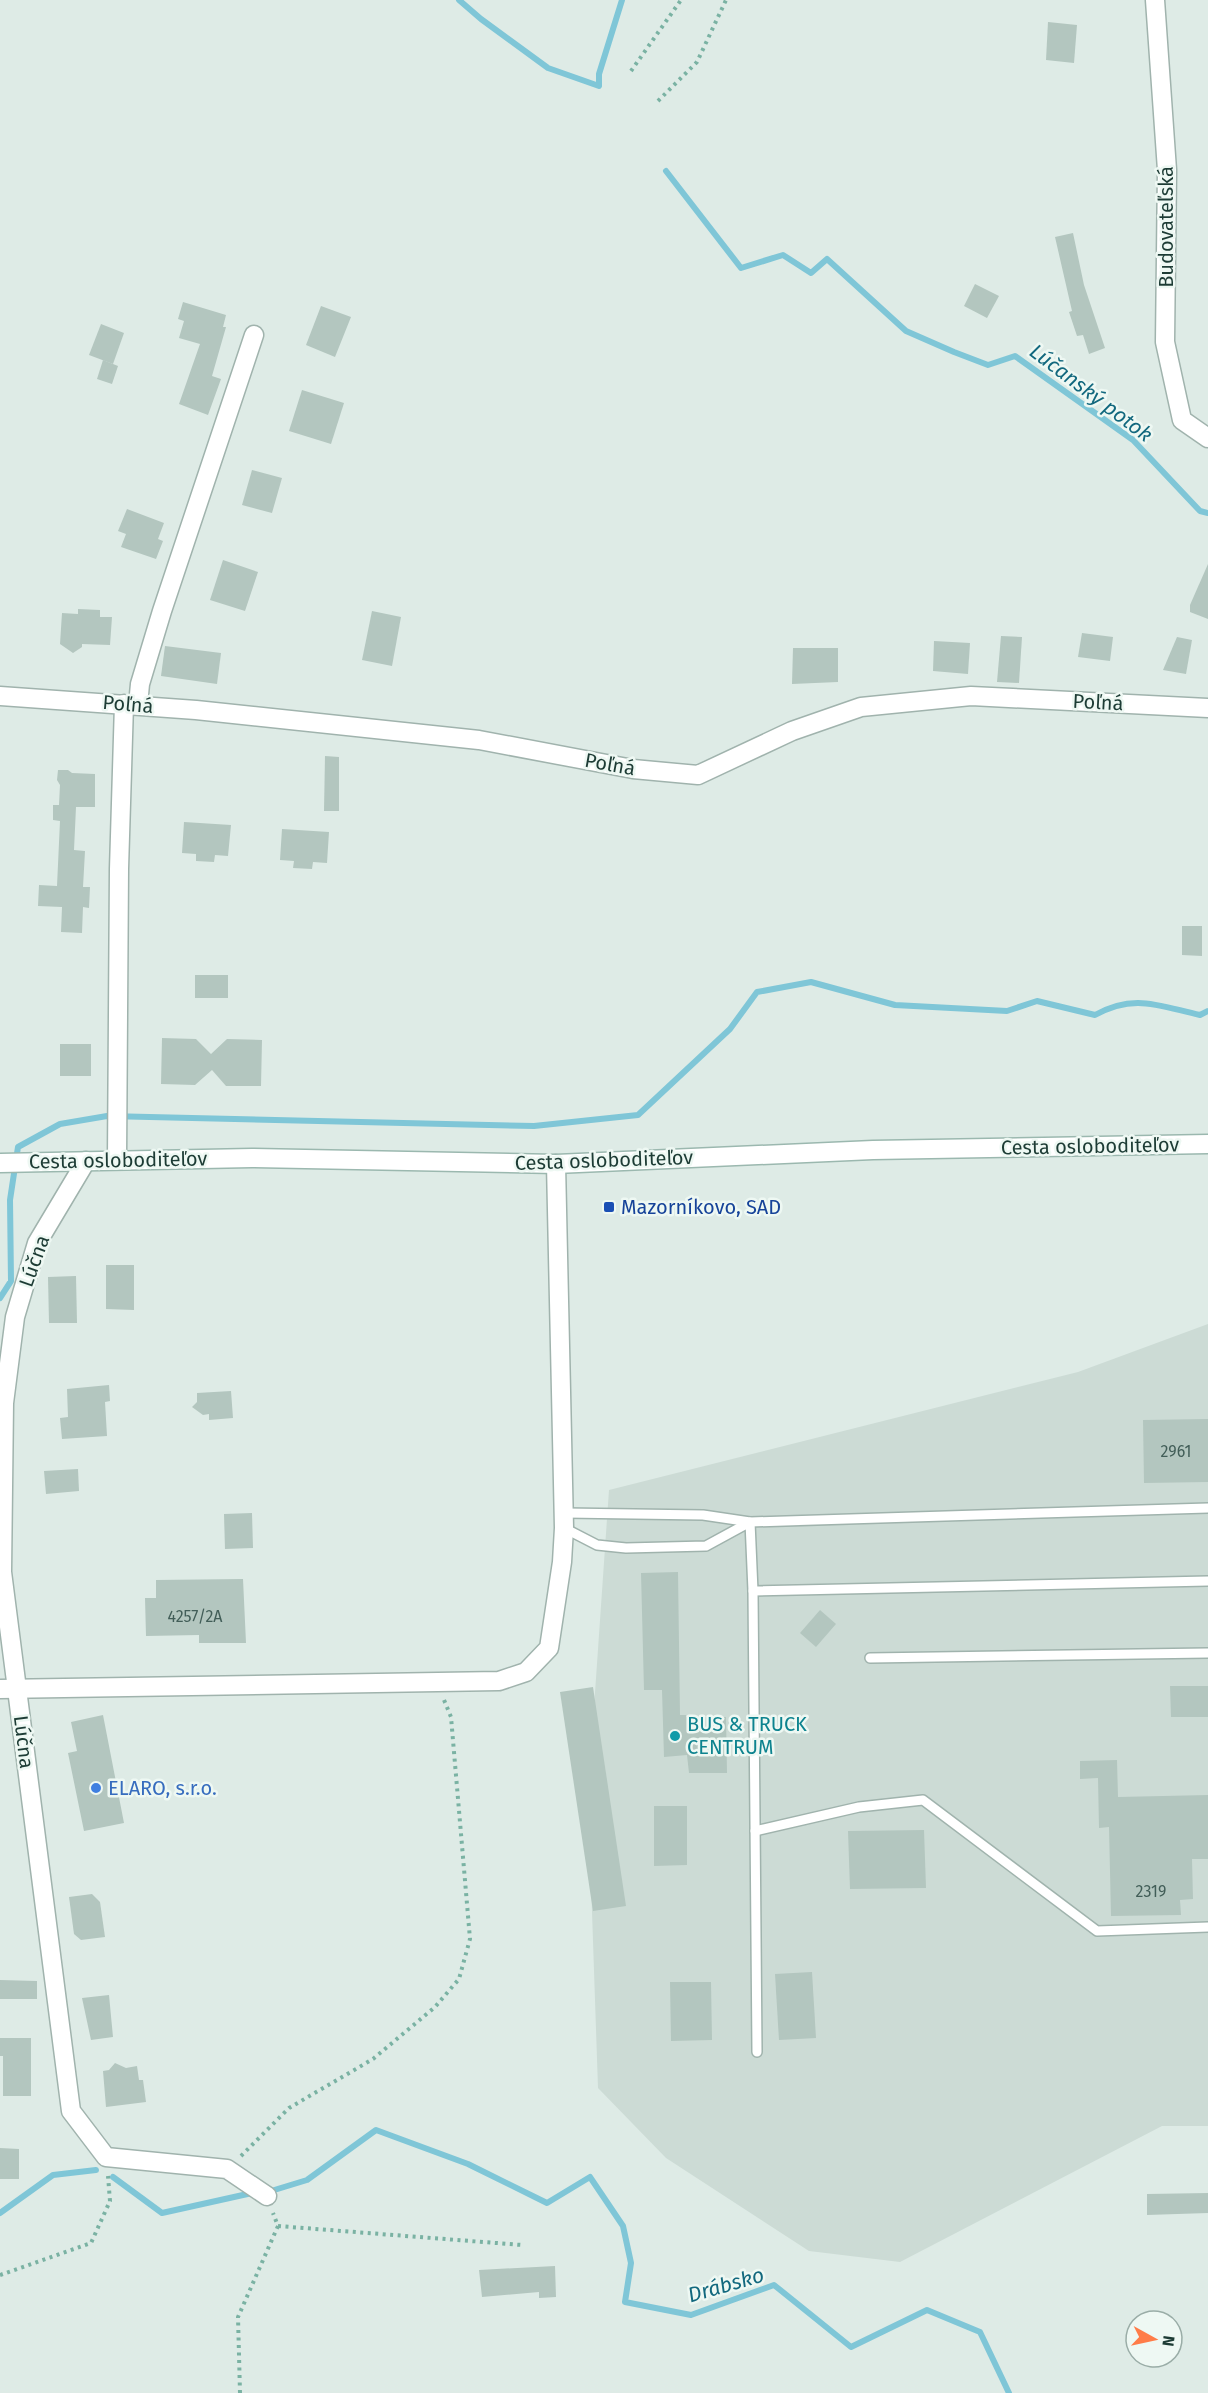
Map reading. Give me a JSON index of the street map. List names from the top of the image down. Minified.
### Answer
{"streets":{"street":["Budovateľská","Poľná","Cesta osloboditeľov","Lúčna"]},"crossings":[["Cesta osloboditeľov","Lúčna"]],"water":["Lúčanský potok","Drábsko"],"places":{"transit":["Mazorníkovo, SAD"],"other":["BUS & TRUCK CENTRUM","ELARO, s.r.o."]},"house_numbers":["2961","4257/2A","2319"],"north":"right"}
